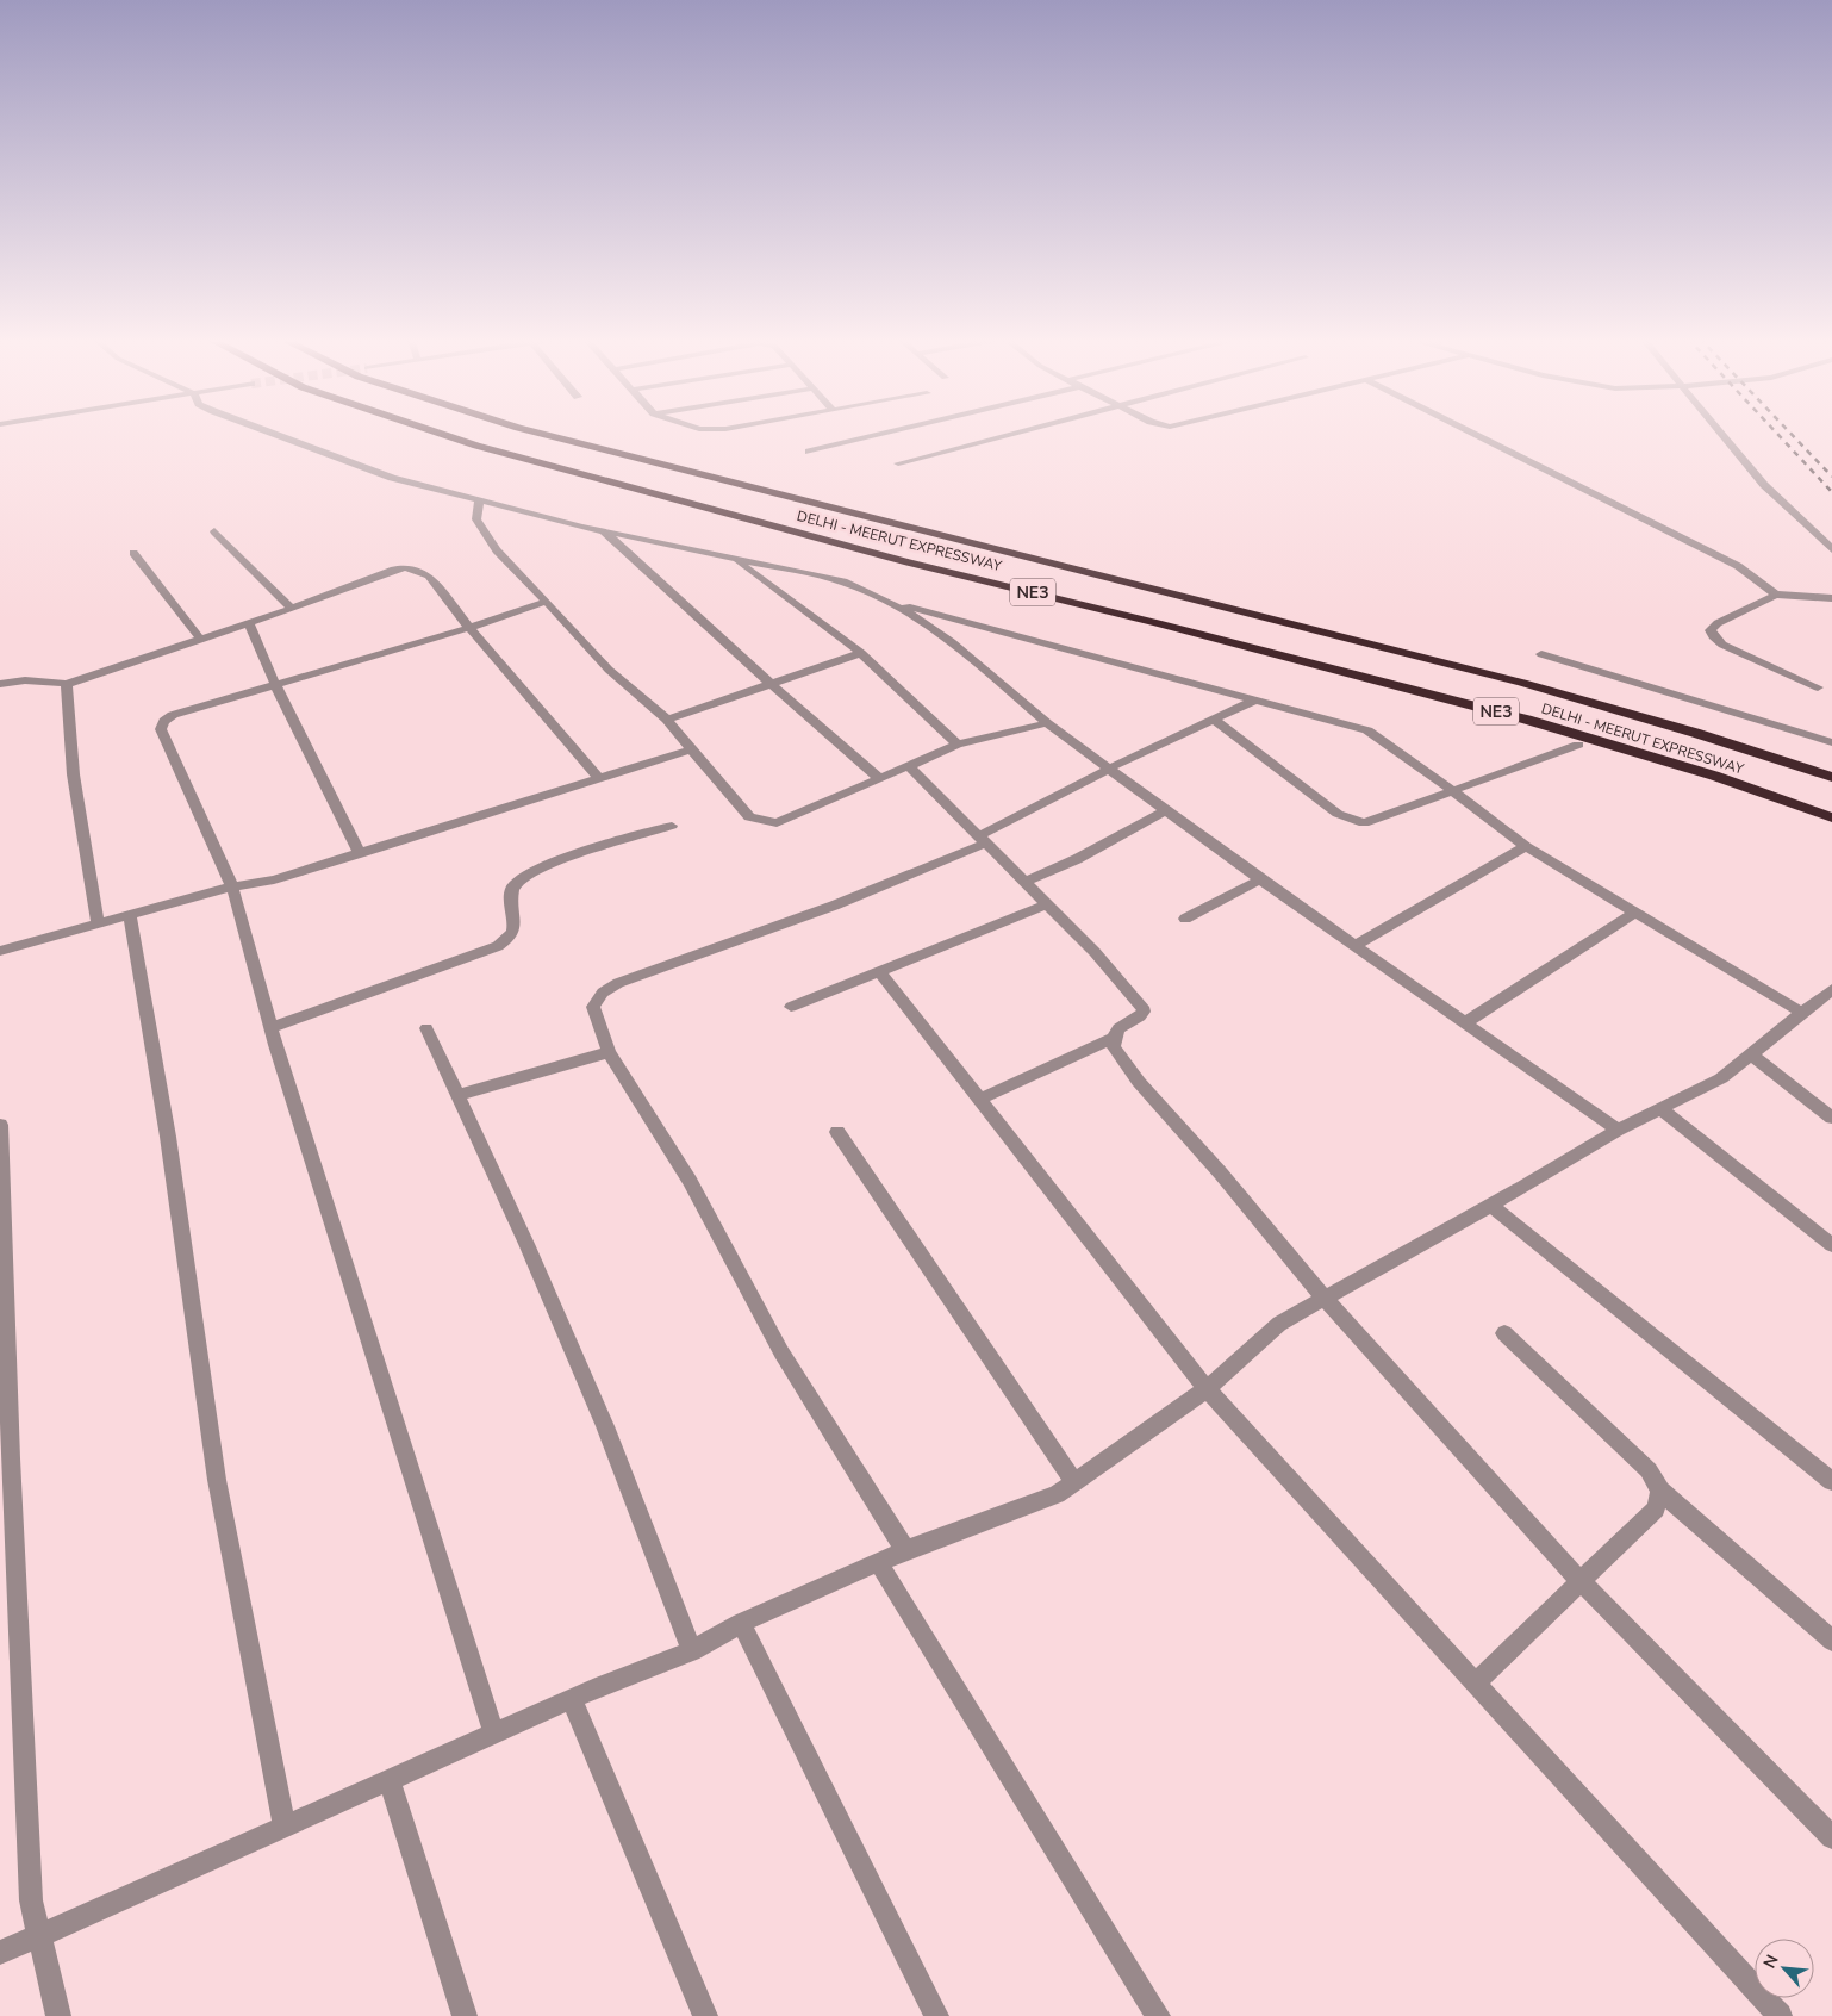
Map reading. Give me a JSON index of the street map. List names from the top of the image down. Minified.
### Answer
{"streets":{"highway":["DELHI - MEERUT EXPRESSWAY","NE3"]},"north":"top left"}
